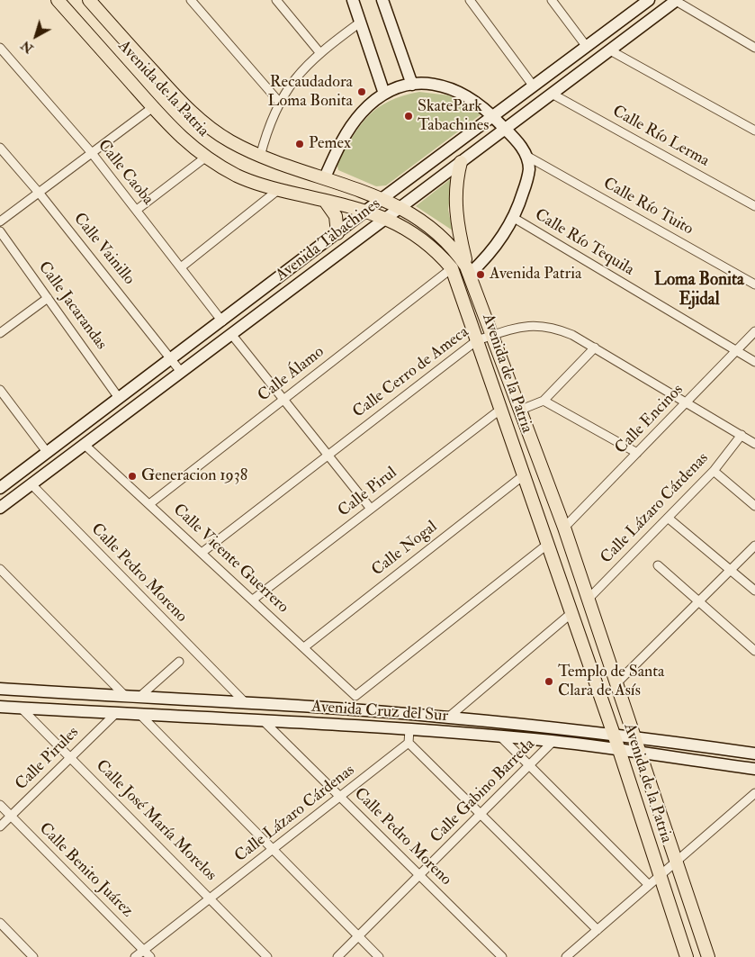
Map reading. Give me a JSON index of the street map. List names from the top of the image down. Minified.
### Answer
{"streets":{"main road":["Avenida de la Patria"],"street":["Calle Río Lerma","Calle Caoba","Calle Río Tuito","Avenida Tabachines","Calle Río Tequila","Calle Vainillo","Calle Jacarandas","Calle Cerro de Ameca","Calle Álamo","Calle Encinos","Calle Pirul","Calle Lázaro Cárdenas","Calle Nogal","Calle Vicente Guerrero","Calle Pedro Moreno","Avenida Cruz del Sur","Calle Pirules","Calle Gabino Barreda","Calle José María Morelos","Calle Benito Juárez"]},"crossings":[["Avenida de la Patria","Avenida Tabachines"],["Avenida de la Patria","Calle Cerro de Ameca"],["Avenida de la Patria","Calle Álamo"],["Avenida de la Patria","Calle Encinos"],["Avenida de la Patria","Calle Pirul"],["Avenida de la Patria","Calle Lázaro Cárdenas"],["Avenida de la Patria","Calle Nogal"],["Avenida de la Patria","Avenida Cruz del Sur"],["Calle Río Lerma","Avenida Tabachines"],["Calle Caoba","Avenida Tabachines"],["Avenida Tabachines","Calle Vainillo"],["Avenida Tabachines","Calle Jacarandas"],["Avenida Tabachines","Calle Vicente Guerrero"],["Avenida Tabachines","Calle Pedro Moreno"],["Calle Río Tequila","Calle Encinos"],["Calle Cerro de Ameca","Calle Encinos"],["Calle Cerro de Ameca","Calle Lázaro Cárdenas"],["Calle Cerro de Ameca","Calle Vicente Guerrero"],["Calle Álamo","Calle Vicente Guerrero"],["Calle Pirul","Calle Vicente Guerrero"],["Calle Lázaro Cárdenas","Calle Pedro Moreno"],["Calle Lázaro Cárdenas","Calle José María Morelos"],["Calle Lázaro Cárdenas","Calle Benito Juárez"],["Calle Nogal","Calle Vicente Guerrero"],["Calle Pedro Moreno","Avenida Cruz del Sur"],["Calle Pedro Moreno","Calle Gabino Barreda"],["Avenida Cruz del Sur","Calle Pirules"],["Avenida Cruz del Sur","Calle Gabino Barreda"],["Avenida Cruz del Sur","Calle José María Morelos"],["Calle Pirules","Calle José María Morelos"],["Calle Pirules","Calle Benito Juárez"]],"districts":["Loma Bonita Ejidal"],"places":["Recaudadora Loma Bonita","SkatePark Tabachines","Pemex","Avenida Patria","Generacion 1938","Templo de Santa Clara de Asís"],"north":"bottom left"}
